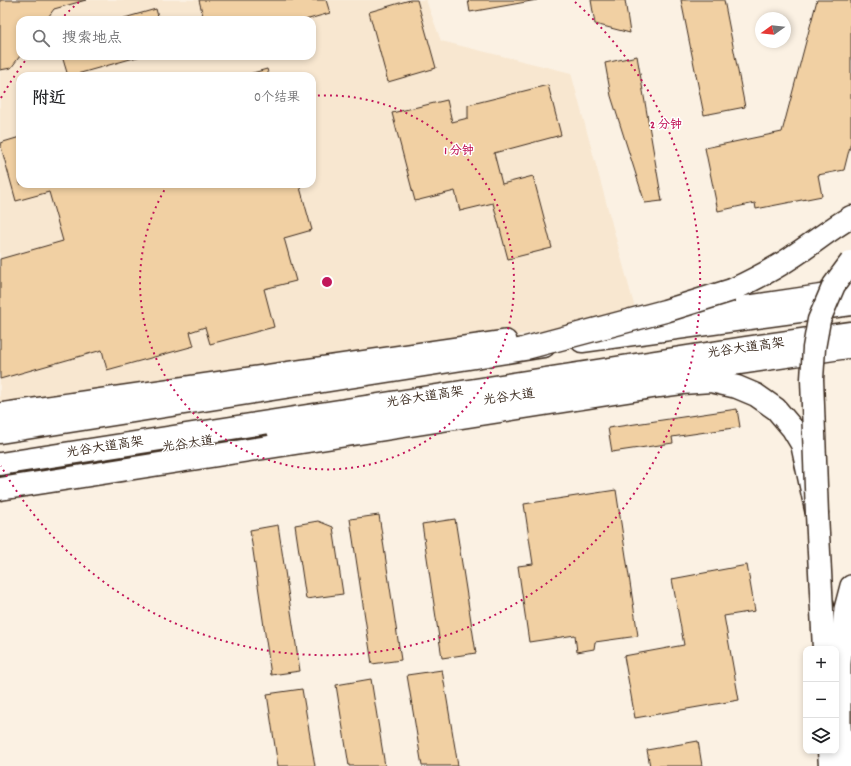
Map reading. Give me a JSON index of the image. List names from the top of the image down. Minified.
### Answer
{"streets":{"highway":["光谷大道高架"],"main road":["光谷大道"]},"north":"left","page":{"search":"搜索地点","heading":["附近","0个结果"],"map_buttons":["+","−"]},"rings":["2 分钟","1 分钟"]}
